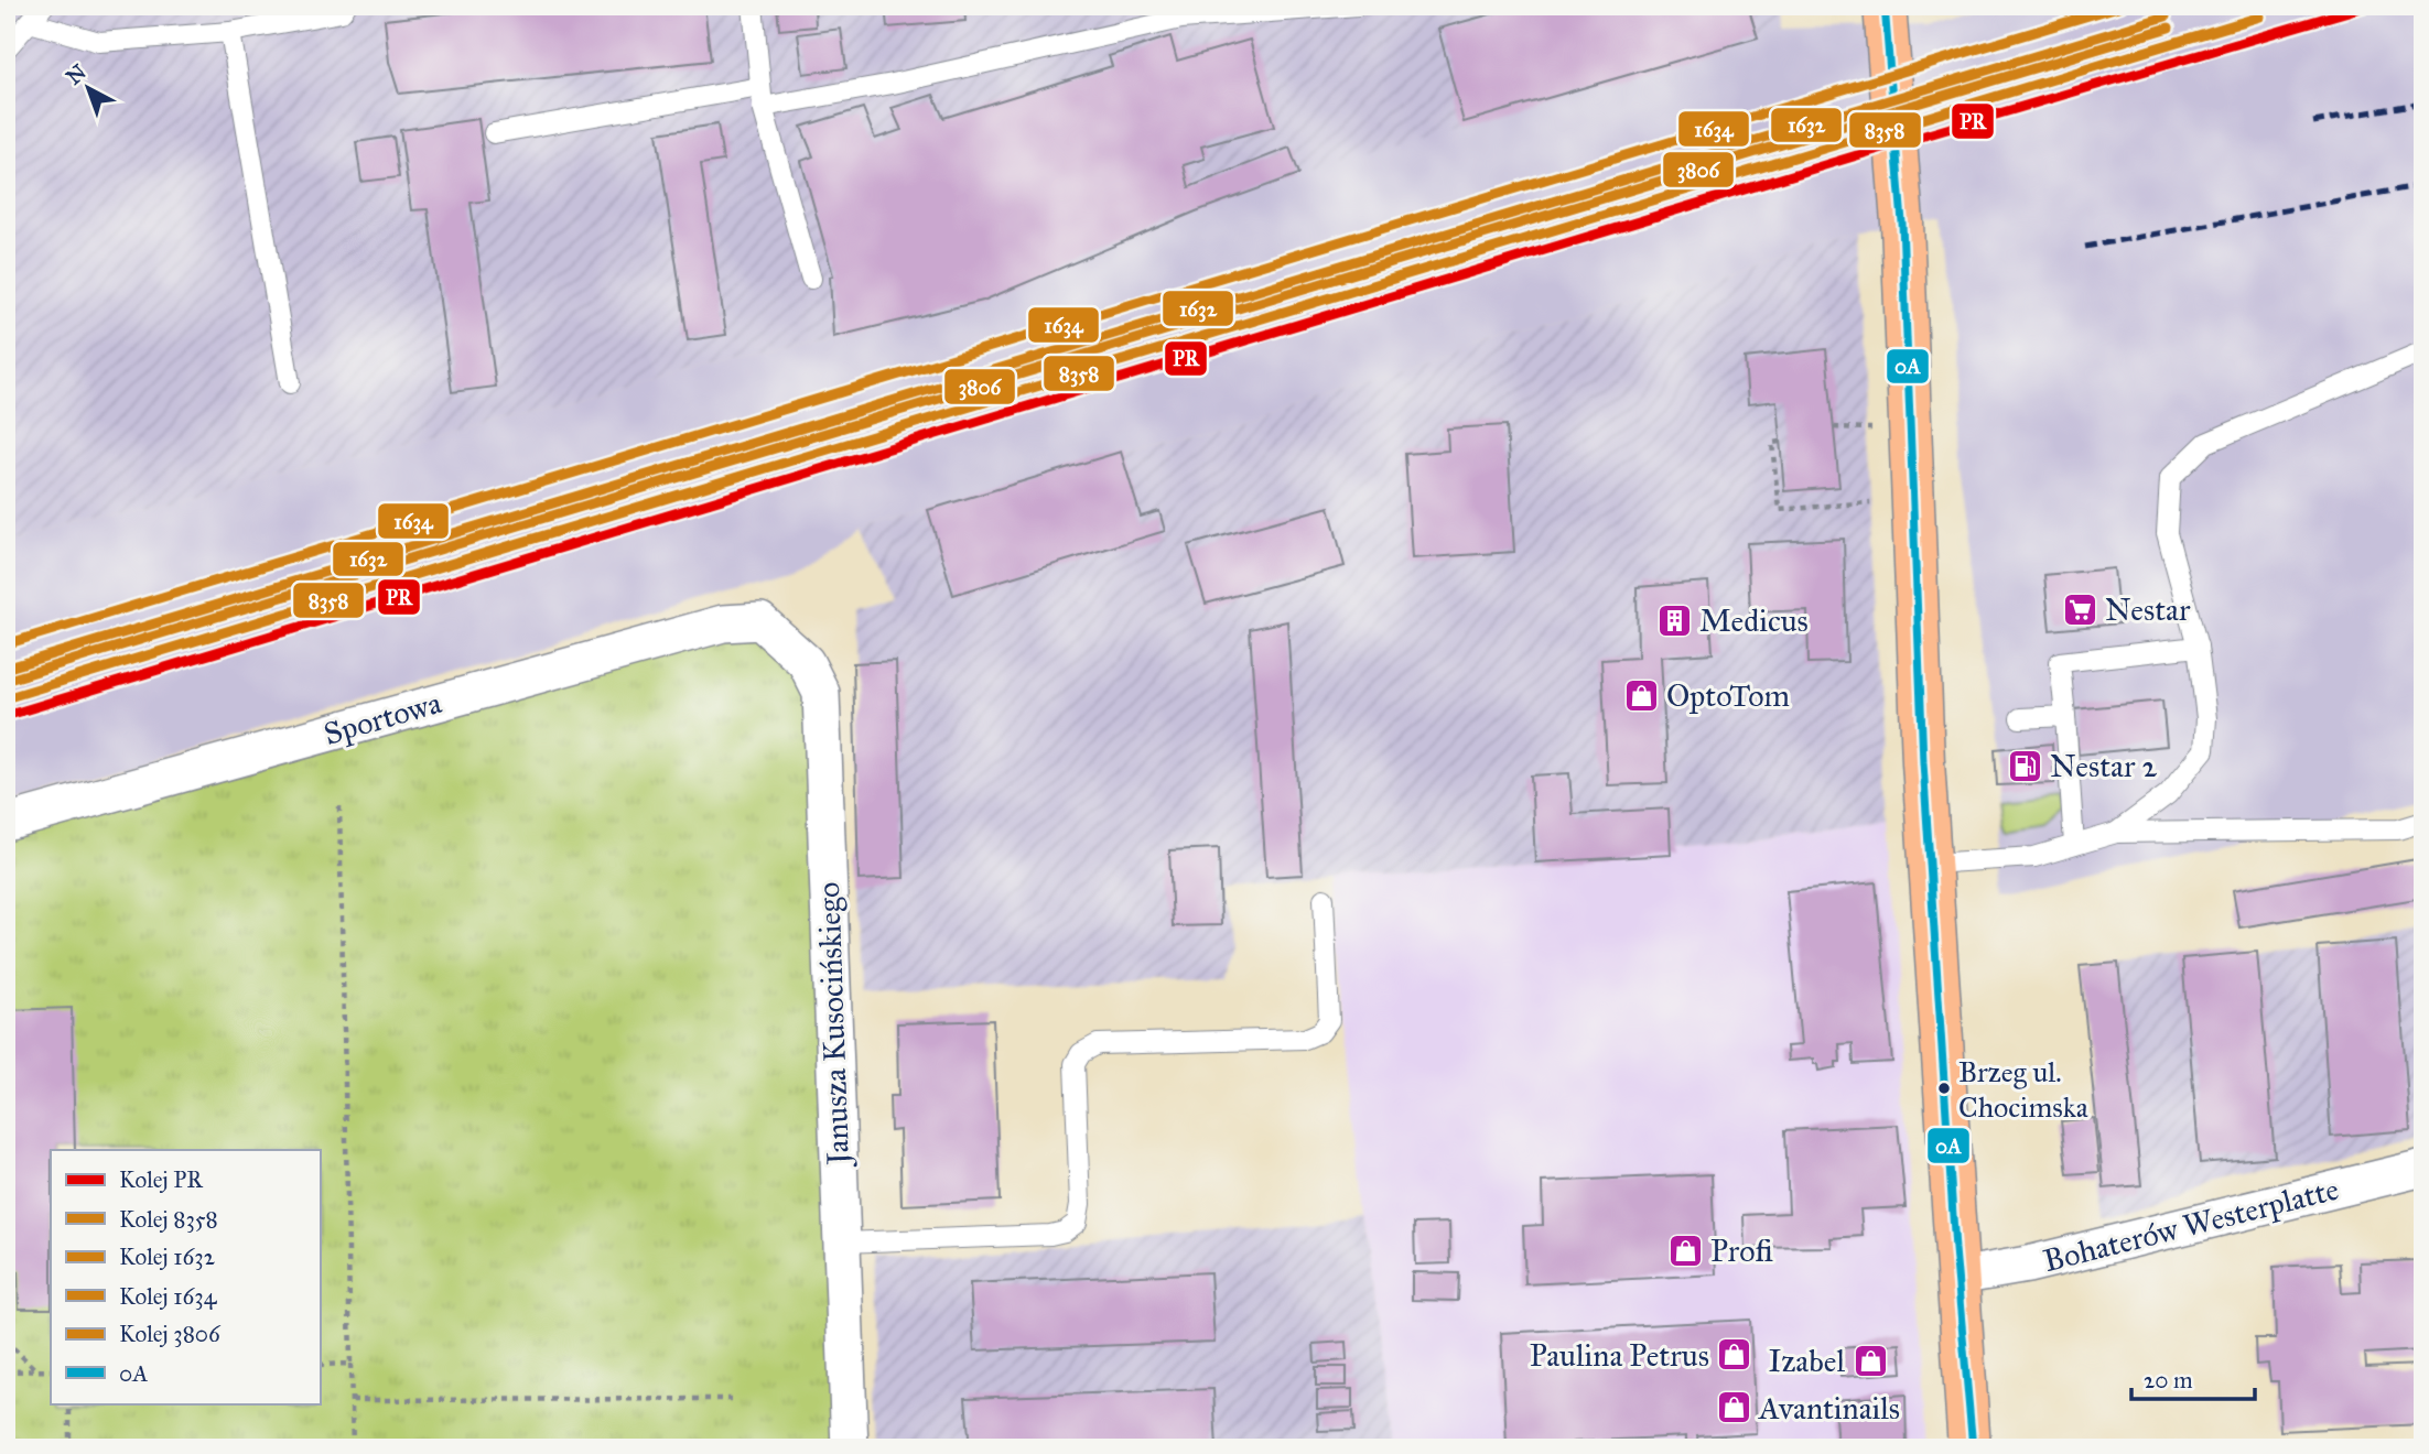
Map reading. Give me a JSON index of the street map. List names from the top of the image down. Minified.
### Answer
{"streets":{"street":["Sportowa","Janusza Kusocińskiego","Bohaterów Westerplatte"]},"crossings":[["Sportowa","Janusza Kusocińskiego"]],"places":{"supermarket":["Nestar"],"building":["Medicus"],"shop":["OptoTom","Profi","Paulina Petrus","Izabel","Avantinails"],"fuel station":["Nestar 2"],"other":["Brzeg ul. Chocimska"]},"lines":["rail line PR","rail line 1634","transit line 0A","rail line 8358","rail line 1632","rail line 3806"],"legend":["Kolej PR","Kolej 8358","Kolej 1632","Kolej 1634","Kolej 3806","0A"],"scale_bar":"20 m","north":"top left"}
